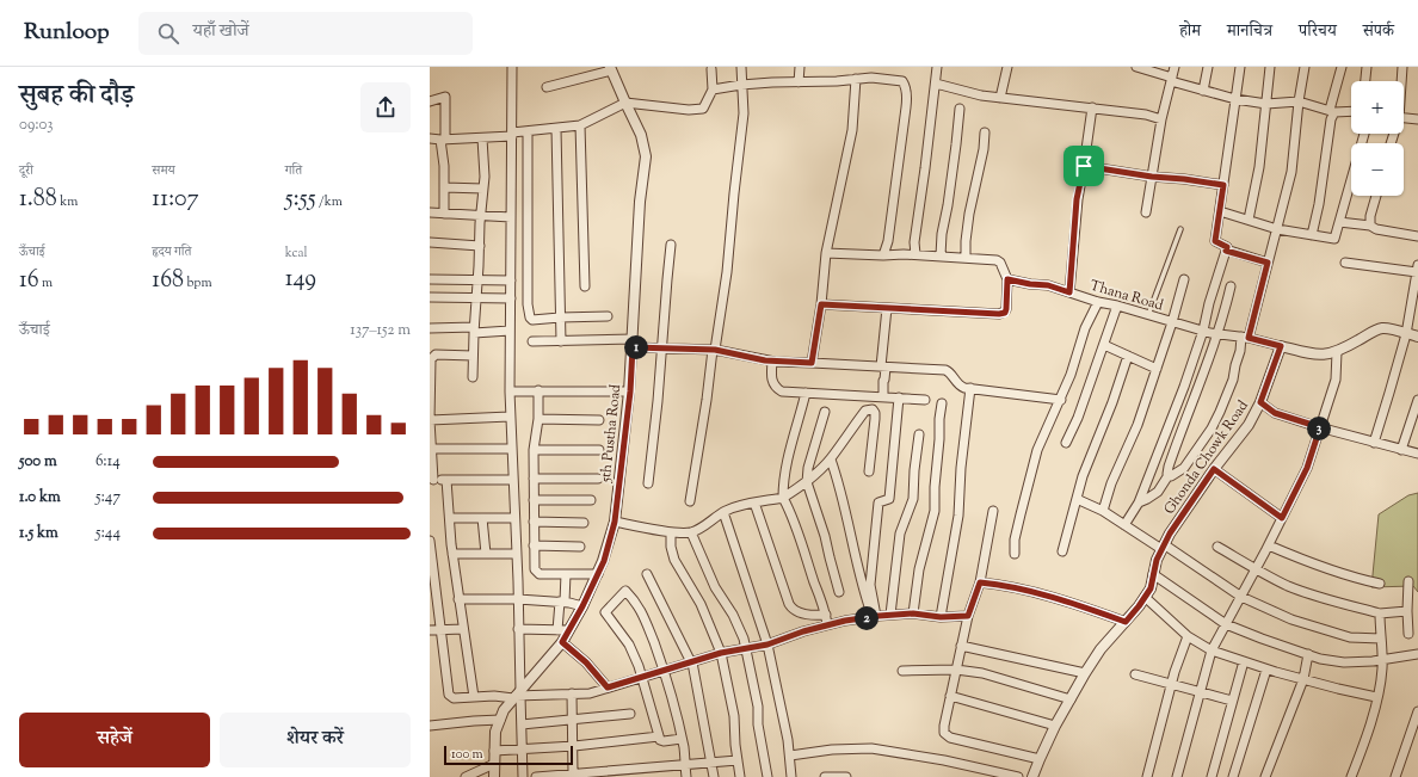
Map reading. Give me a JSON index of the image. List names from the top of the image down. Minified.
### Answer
{"streets":{"street":["Thana Road","5th Pustha Road","Ghonda Chowk Road"]},"crossings":[["Thana Road","Ghonda Chowk Road"]],"scale_bar":"100 m","page":{"header":"Runloop","search":"यहाँ खोजें","nav":["होम","मानचित्र","परिचय","संपर्क"],"heading":["सुबह की दौड़","09:03"],"map_buttons":["+","−"],"stats":[["दूरी","1.88 km"],["समय","11:07"],["गति","5:55 /km"],["ऊँचाई","16 m"],["हृदय गति","168 bpm"],["kcal","149"]],"chart":["ऊँचाई","137–152 m"],"pins":["1","3","2"],"list":[{"name":"500 m","note":"6:14"},{"name":"1.0 km","note":"5:47"},{"name":"1.5 km","note":"5:44"}],"buttons":["सहेजें","शेयर करें"],"scale":"100 m"}}
